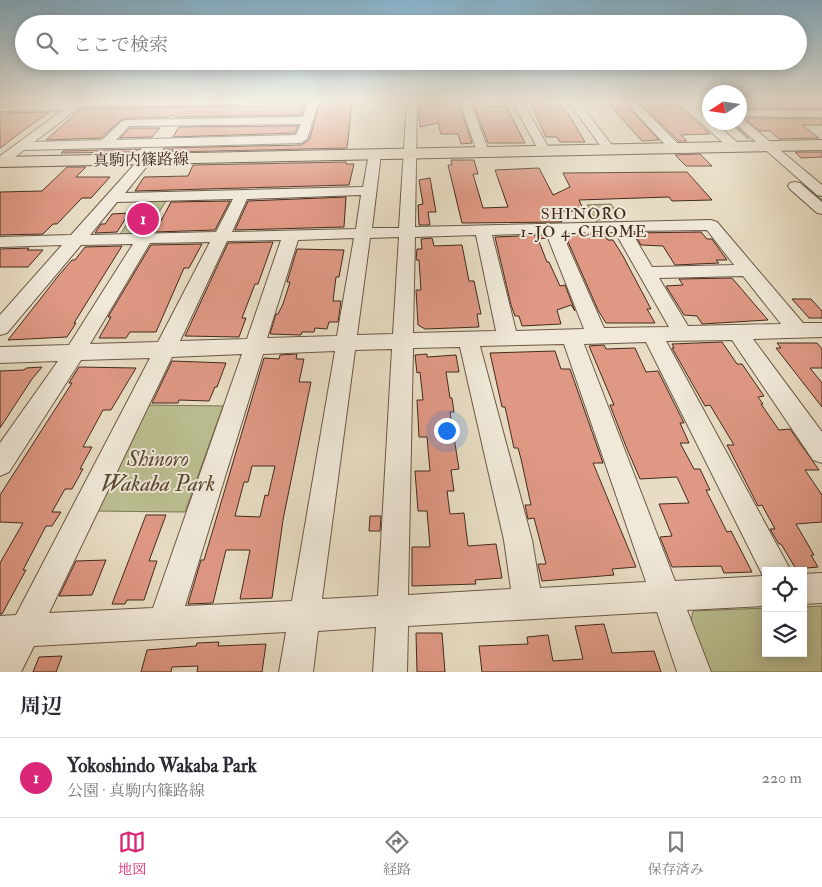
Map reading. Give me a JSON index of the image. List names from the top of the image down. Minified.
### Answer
{"streets":{"main road":["真駒内篠路線"]},"districts":["SHINORO 1-JO 4-CHOME"],"parks":["Shinoro Wakaba Park"],"north":"left","page":{"search":"ここで検索","pins":"1","heading":"周辺","list":[{"mark":"1","name":"Yokoshindo Wakaba Park","note":"公園 · 真駒内篠路線","value":"220 m"}],"nav":["地図","経路","保存済み"]}}
